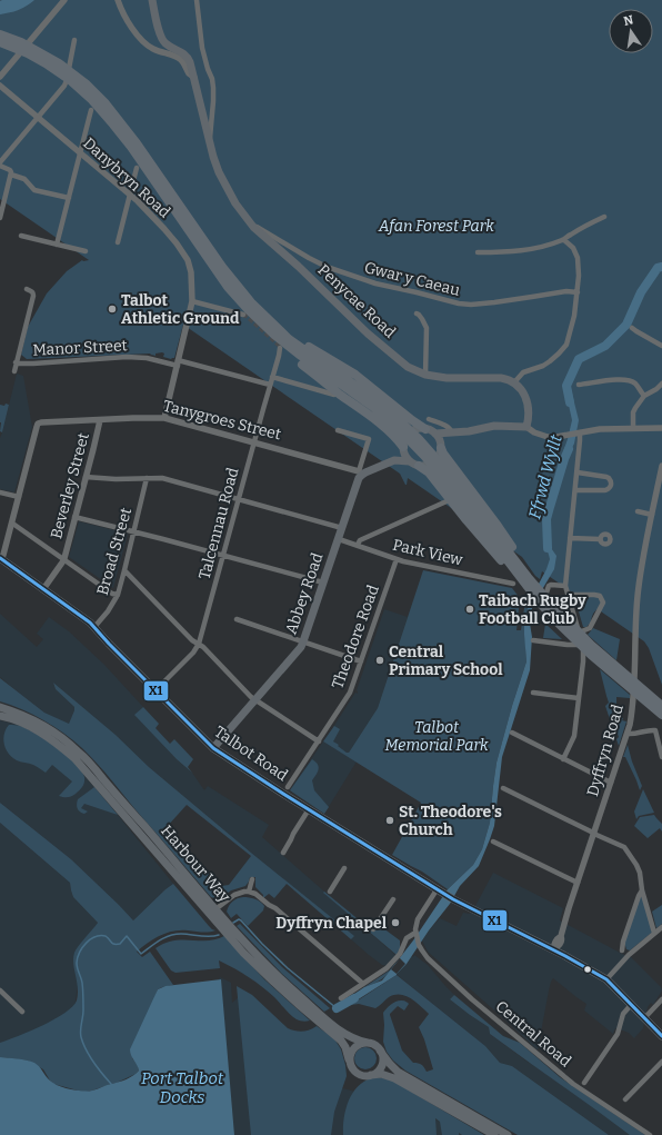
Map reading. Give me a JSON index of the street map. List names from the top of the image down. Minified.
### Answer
{"streets":{"main road":["Penycae Road","Abbey Road","Talbot Road","Harbour Way"],"street":["Danybryn Road","Gwar y Caeau","Manor Street","Tanygroes Street","Beverley Street","Talcennau Road","Broad Street","Park View","Theodore Road","Dyffryn Road","Central Road"]},"crossings":[["Danybryn Road","Manor Street"],["Danybryn Road","Tanygroes Street"],["Gwar y Caeau","Penycae Road"],["Manor Street","Talcennau Road"],["Tanygroes Street","Beverley Street"],["Tanygroes Street","Talcennau Road"],["Tanygroes Street","Abbey Road"],["Beverley Street","Talbot Road"],["Talcennau Road","Talbot Road"],["Broad Street","Talbot Road"],["Park View","Abbey Road"],["Park View","Theodore Road"],["Abbey Road","Talbot Road"],["Dyffryn Road","Talbot Road"]],"water":["Ffrwd Wyllt","Port Talbot Docks"],"parks":["Afan Forest Park","Talbot Memorial Park"],"places":["Talbot Athletic Ground","Taibach Rugby Football Club","Central Primary School","St. Theodore's Church","Dyffryn Chapel"],"lines":["transit line X1"],"north":"top"}
